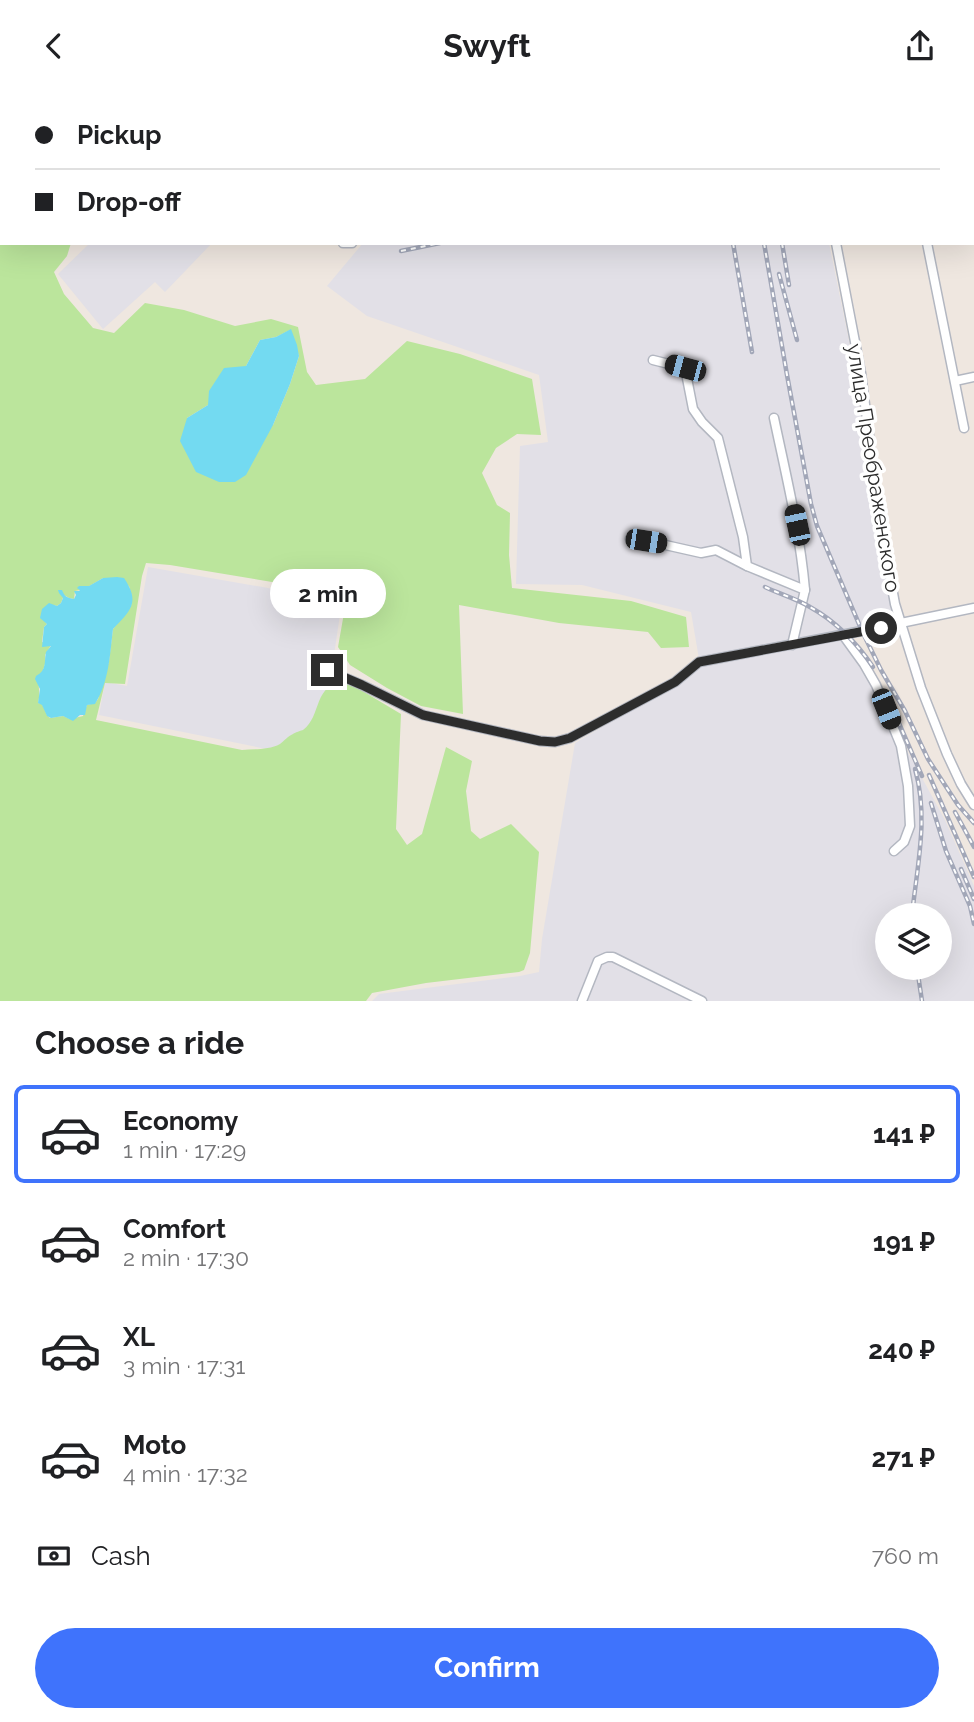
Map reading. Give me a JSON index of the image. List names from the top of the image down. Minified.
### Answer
{"streets":{"street":["улица Преображенского"]},"page":{"header":"Swyft","banner":["Pickup","Drop-off"],"bubble":"2 min","heading":"Choose a ride","list":[{"name":"Economy","note":"1 min · 17:29","value":"141 ₽"},{"name":"Comfort","note":"2 min · 17:30","value":"191 ₽"},{"name":"XL","note":"3 min · 17:31","value":"240 ₽"},{"name":"Moto","note":"4 min · 17:32","value":"271 ₽"}],"pay":["Cash","760 m"],"buttons":"Confirm"}}
